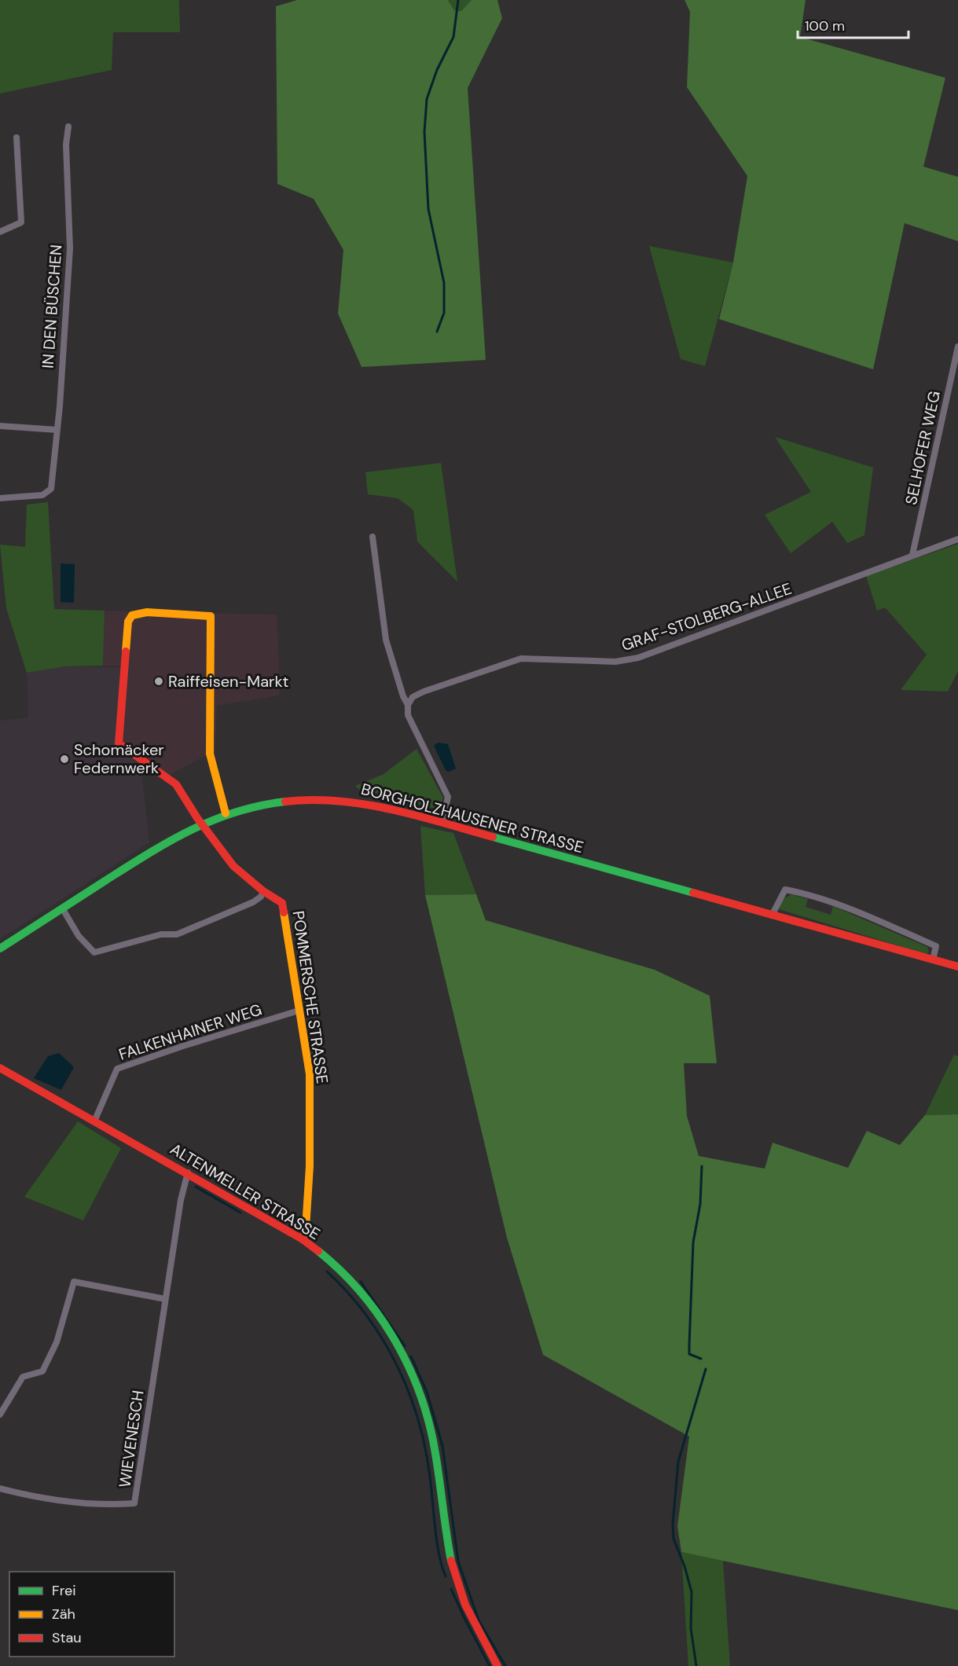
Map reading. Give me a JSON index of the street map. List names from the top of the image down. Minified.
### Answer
{"streets":{"street":["IN DEN BÜSCHEN","SELHOFER WEG","GRAF-STOLBERG-ALLEE","BORGHOLZHAUSENER STRASSE","POMMERSCHE STRASSE","FALKENHAINER WEG","ALTENMELLER STRASSE","WIEVENESCH"]},"crossings":[["SELHOFER WEG","GRAF-STOLBERG-ALLEE"],["BORGHOLZHAUSENER STRASSE","POMMERSCHE STRASSE"],["POMMERSCHE STRASSE","FALKENHAINER WEG"],["POMMERSCHE STRASSE","ALTENMELLER STRASSE"],["FALKENHAINER WEG","ALTENMELLER STRASSE"],["ALTENMELLER STRASSE","WIEVENESCH"]],"places":["Raiffeisen-Markt","Schomäcker Federnwerk"],"legend":["Frei","Zäh","Stau"],"scale_bar":"100 m"}
